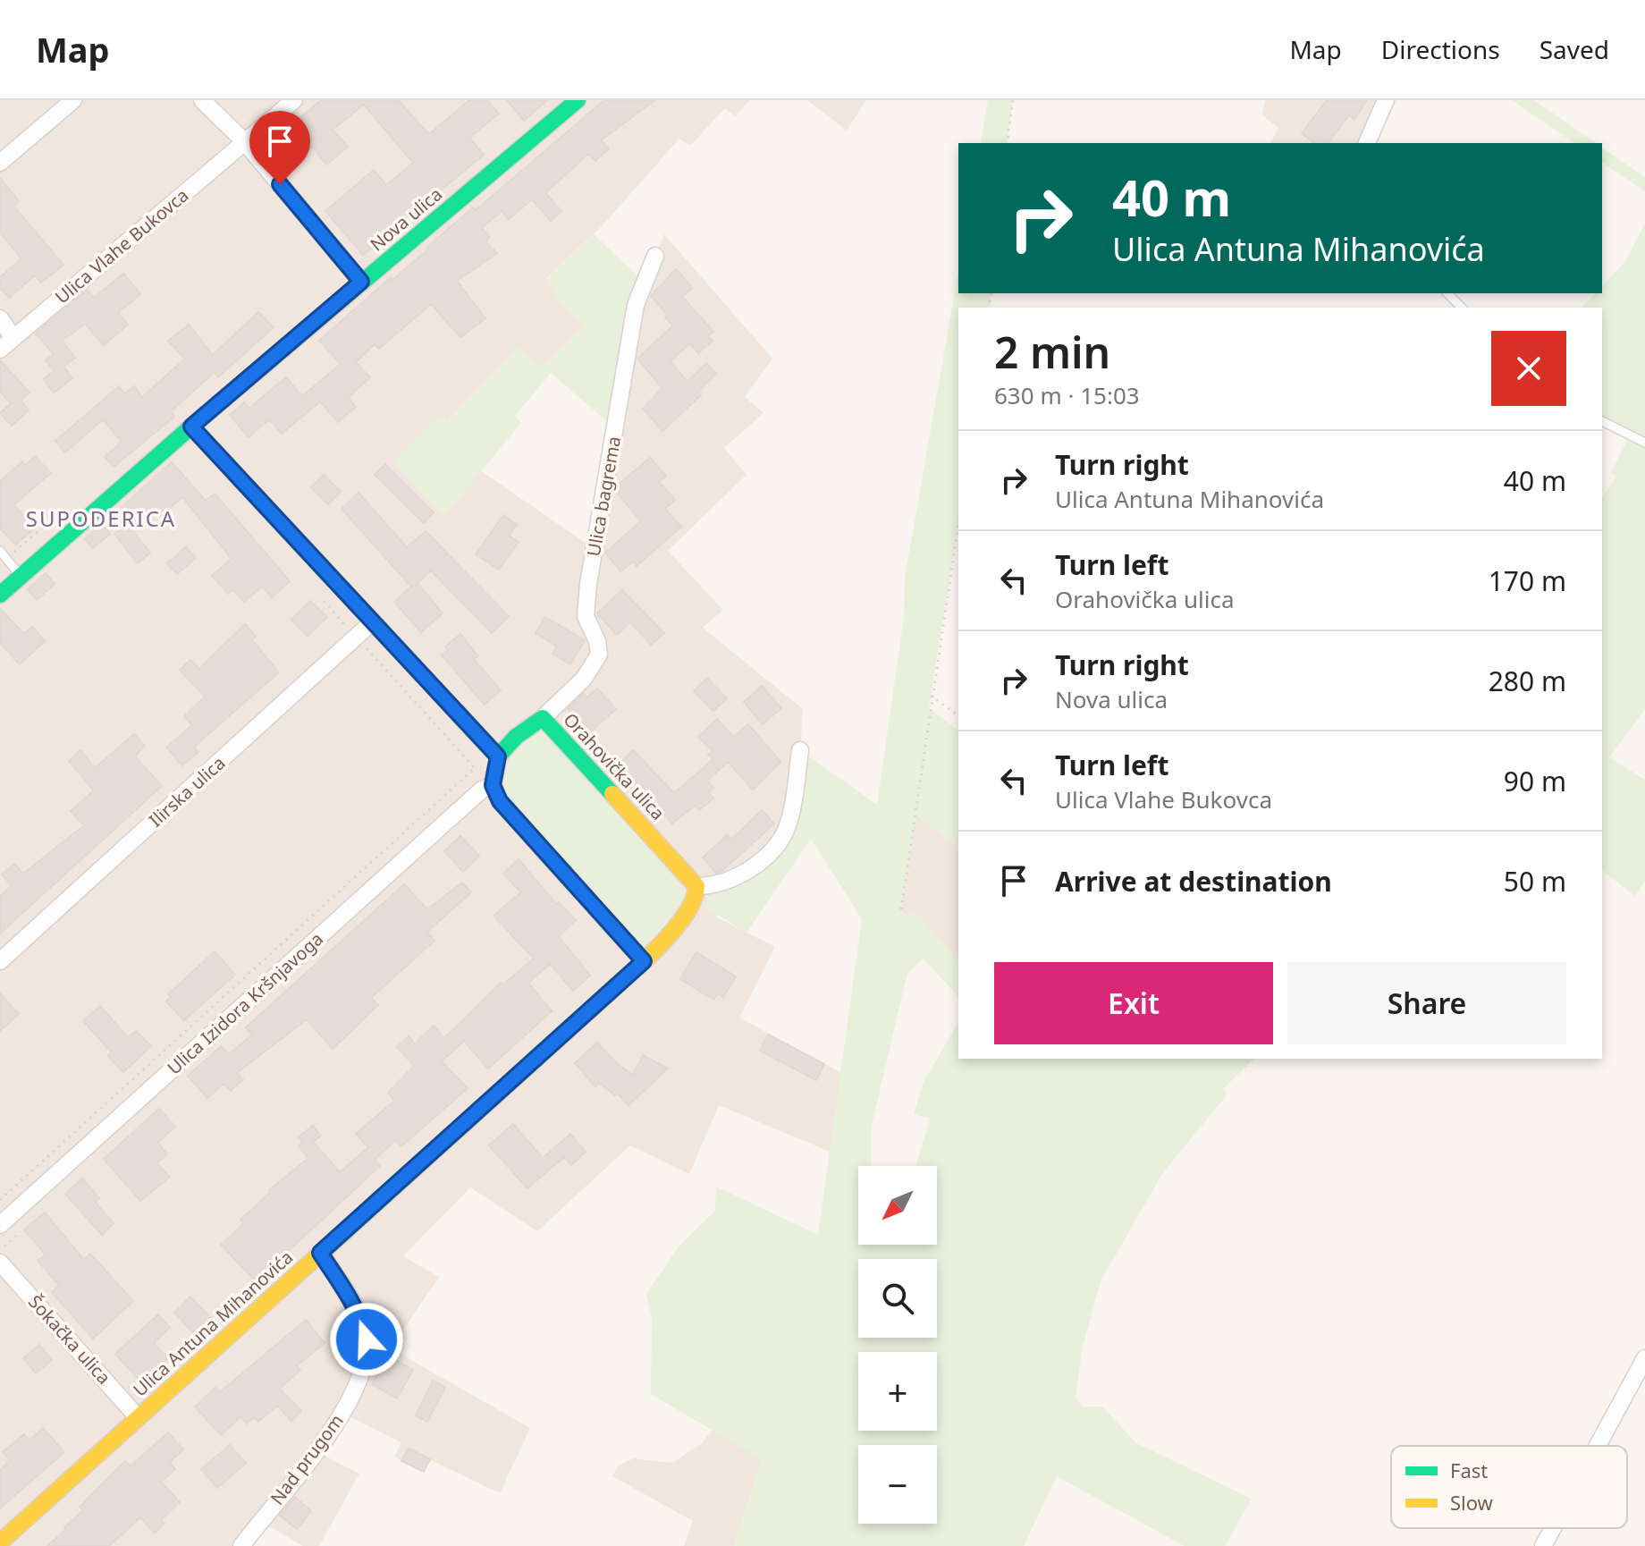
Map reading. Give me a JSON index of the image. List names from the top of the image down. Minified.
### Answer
{"streets":{"street":["Nova ulica","Ulica Vlahe Bukovca","Ulica bagrema","Orahovička ulica","Ilirska ulica","Ulica Izidora Kršnjavoga","Ulica Antuna Mihanovića","Šokačka ulica","Nad prugom"]},"crossings":[["Ulica bagrema","Orahovička ulica"],["Ulica Antuna Mihanovića","Šokačka ulica"],["Ulica Antuna Mihanovića","Nad prugom"]],"districts":["SUPODERICA"],"legend":["Fast","Slow"],"north":"bottom left","page":{"header":"Map","nav":["Map","Directions","Saved"],"turn":["40 m","Ulica Antuna Mihanovića"],"heading":["2 min","630 m · 15:03"],"list":[{"name":"Turn right","note":"Ulica Antuna Mihanovića","value":"40 m"},{"name":"Turn left","note":"Orahovička ulica","value":"170 m"},{"name":"Turn right","note":"Nova ulica","value":"280 m"},{"name":"Turn left","note":"Ulica Vlahe Bukovca","value":"90 m"},{"name":"Arrive at destination","value":"50 m"}],"buttons":["Exit","Share"],"map_buttons":["+","−"]}}
